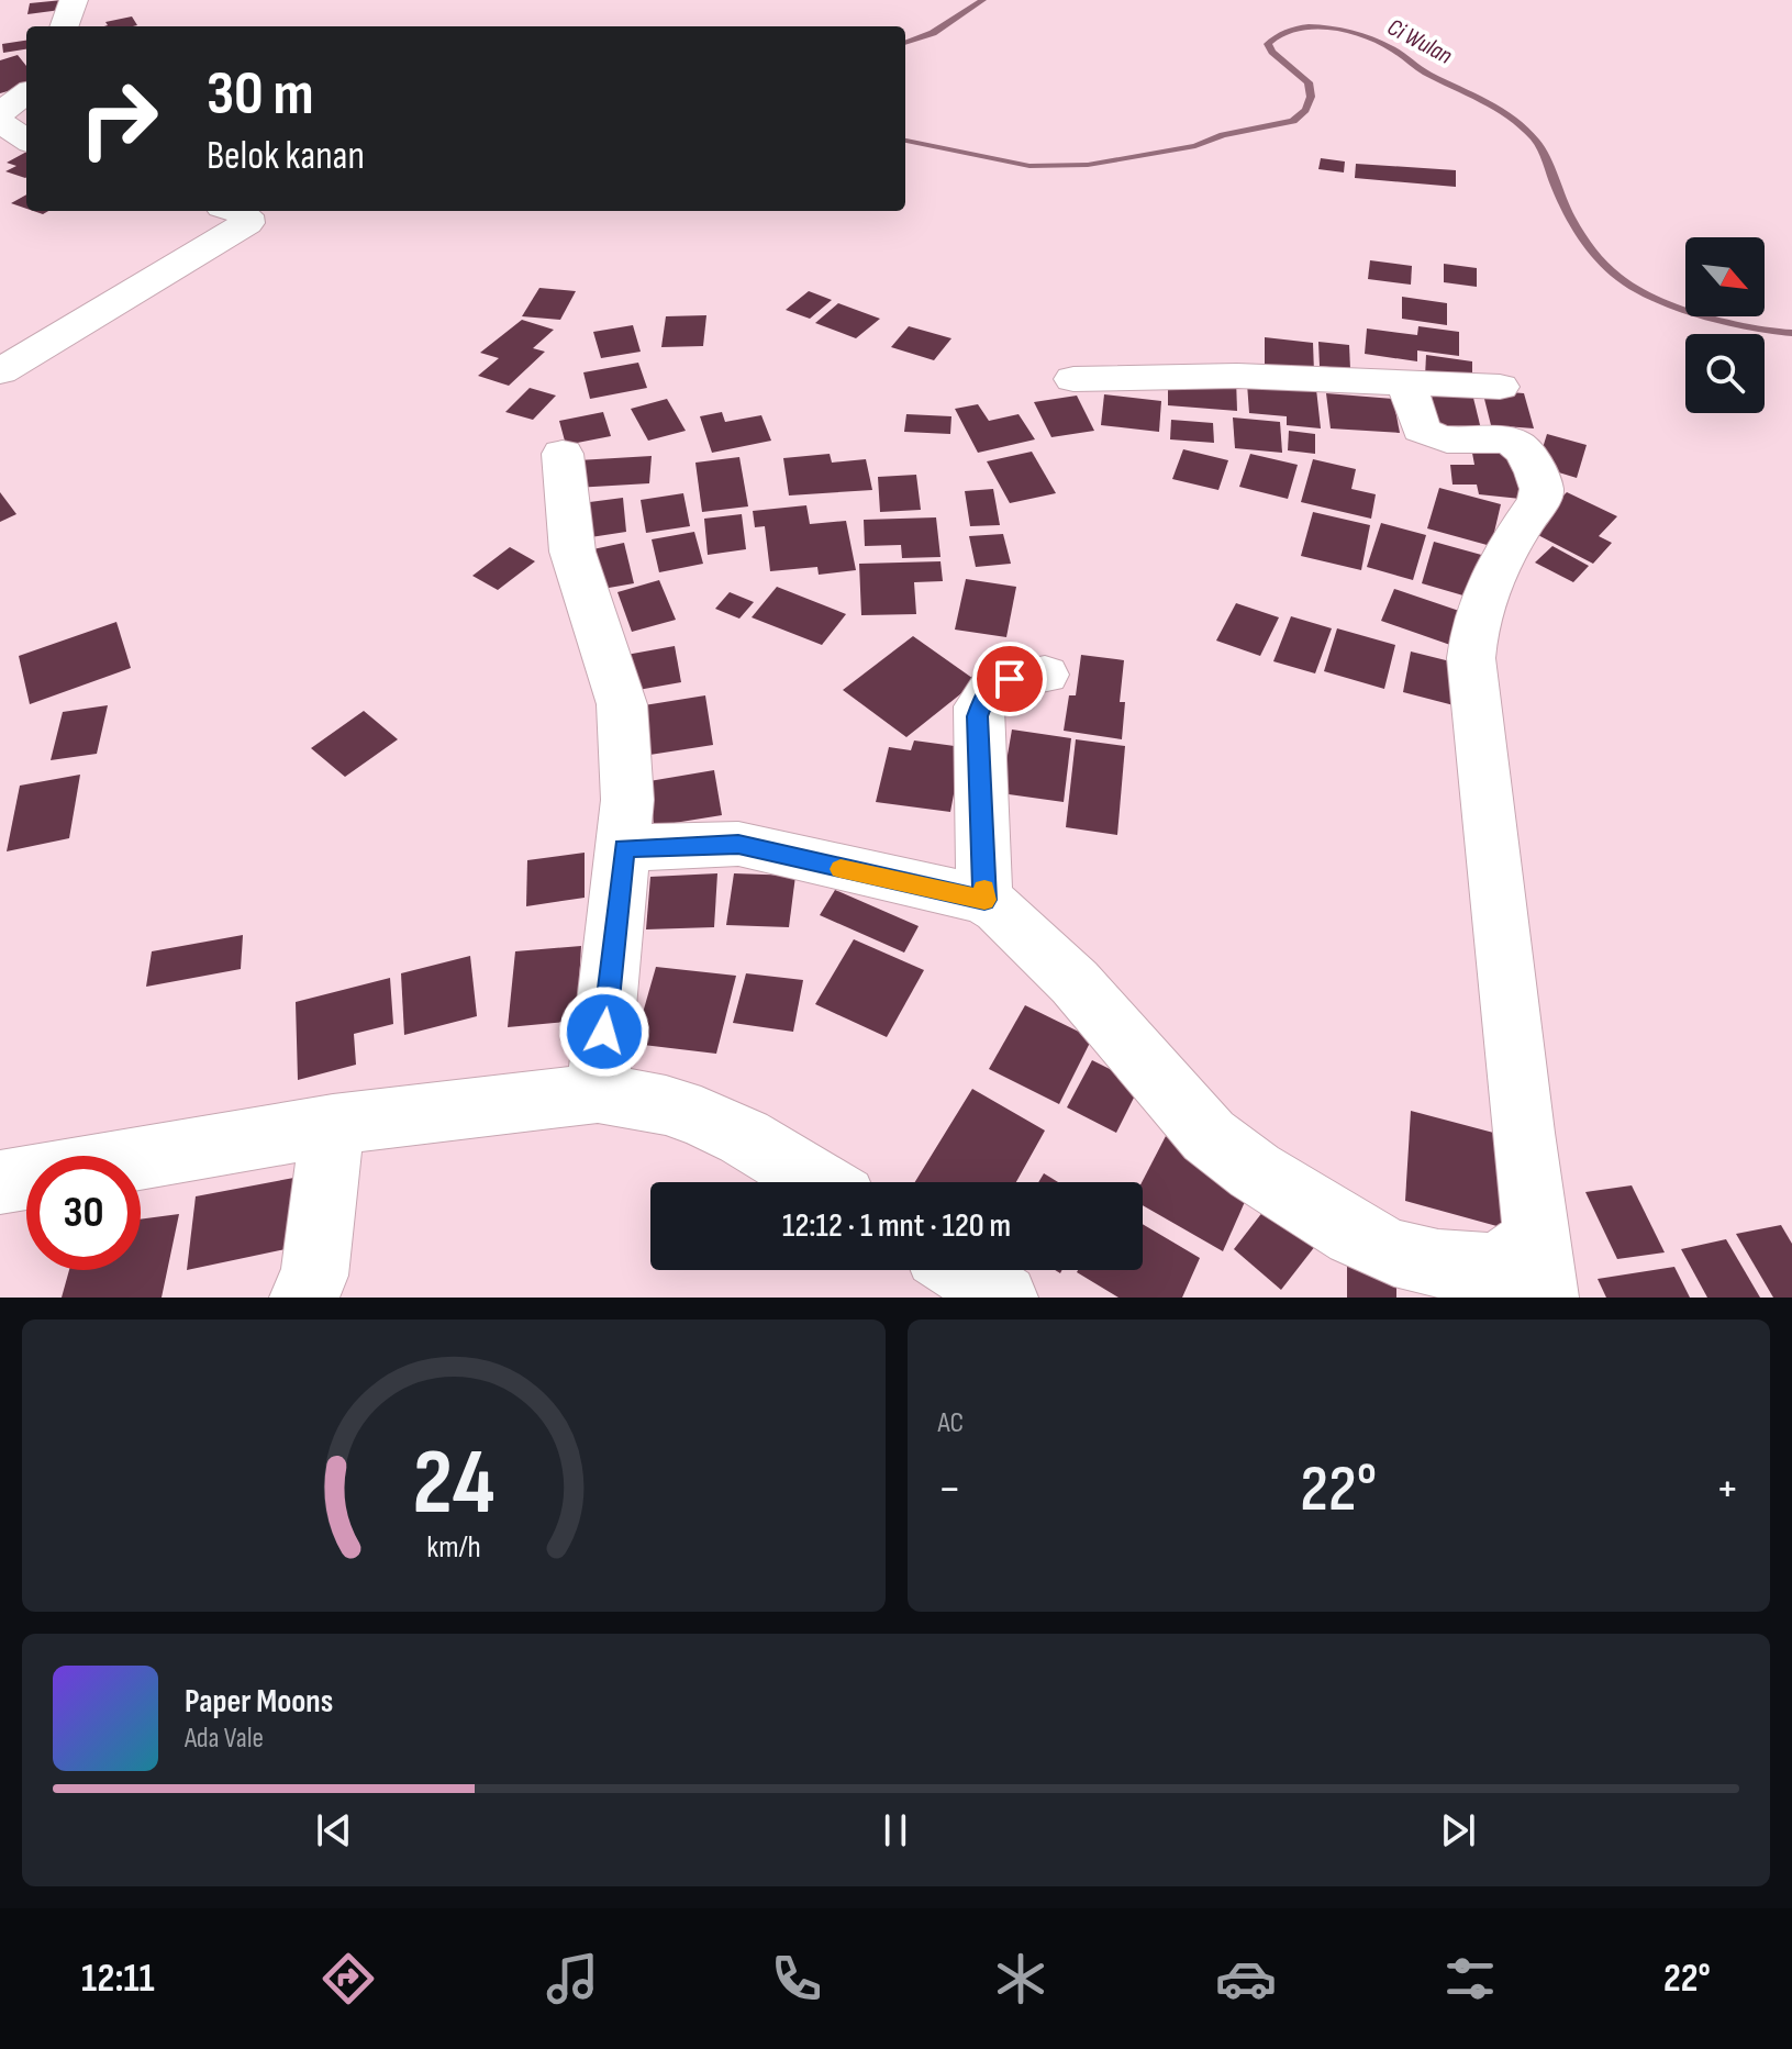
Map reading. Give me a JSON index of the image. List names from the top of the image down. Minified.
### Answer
{"water":["Ci Wulan"],"north":"bottom right","page":{"turn":["30 m","Belok kanan"],"limit":"30","trip":"12:12 · 1 mnt · 120 m","tile":"AC","heat":["−","22°","+"],"song":["Paper Moons","Ada Vale"],"tabs":["12:11","22°"],"gauge":["24","km/h"]}}
